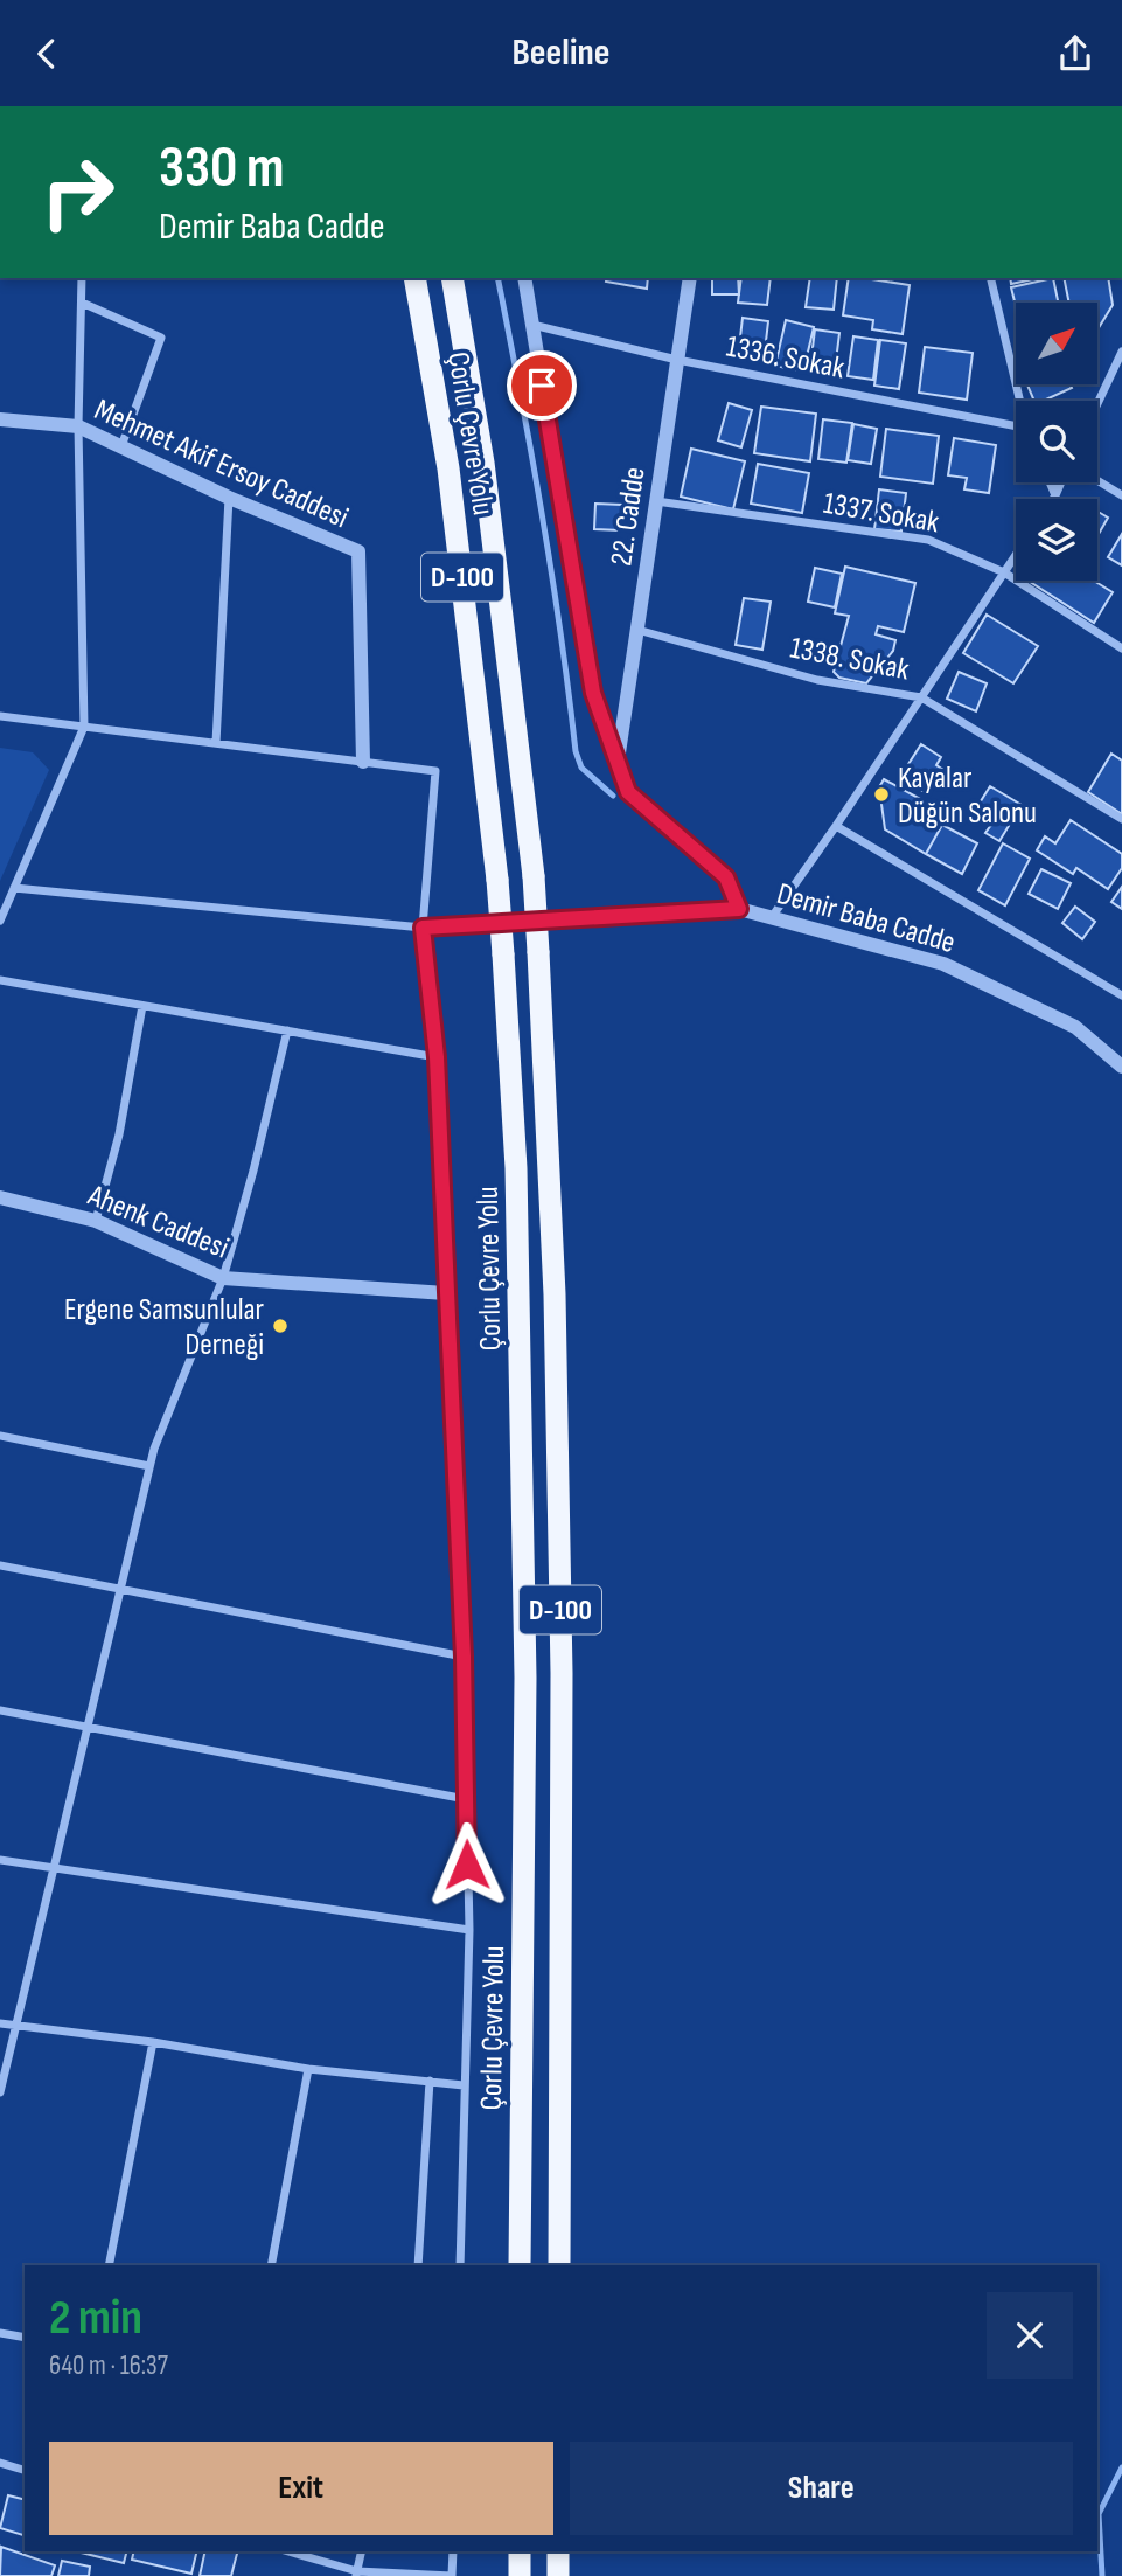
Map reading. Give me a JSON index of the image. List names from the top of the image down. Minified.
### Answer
{"streets":{"highway":["Çorlu Çevre Yolu","D-100"],"street":["1336. Sokak","Mehmet Akif Ersoy Caddesi","1337. Sokak","22. Cadde","1338. Sokak","Demir Baba Cadde","Ahenk Caddesi"]},"crossings":[["1336. Sokak","22. Cadde"],["1337. Sokak","22. Cadde"],["22. Cadde","1338. Sokak"]],"places":["Kayalar Düğün Salonu","Ergene Samsunlular Derneği"],"north":"top right","page":{"header":"Beeline","turn":["330 m","Demir Baba Cadde"],"heading":["2 min","640 m · 16:37"],"buttons":["Exit","Share"]}}
